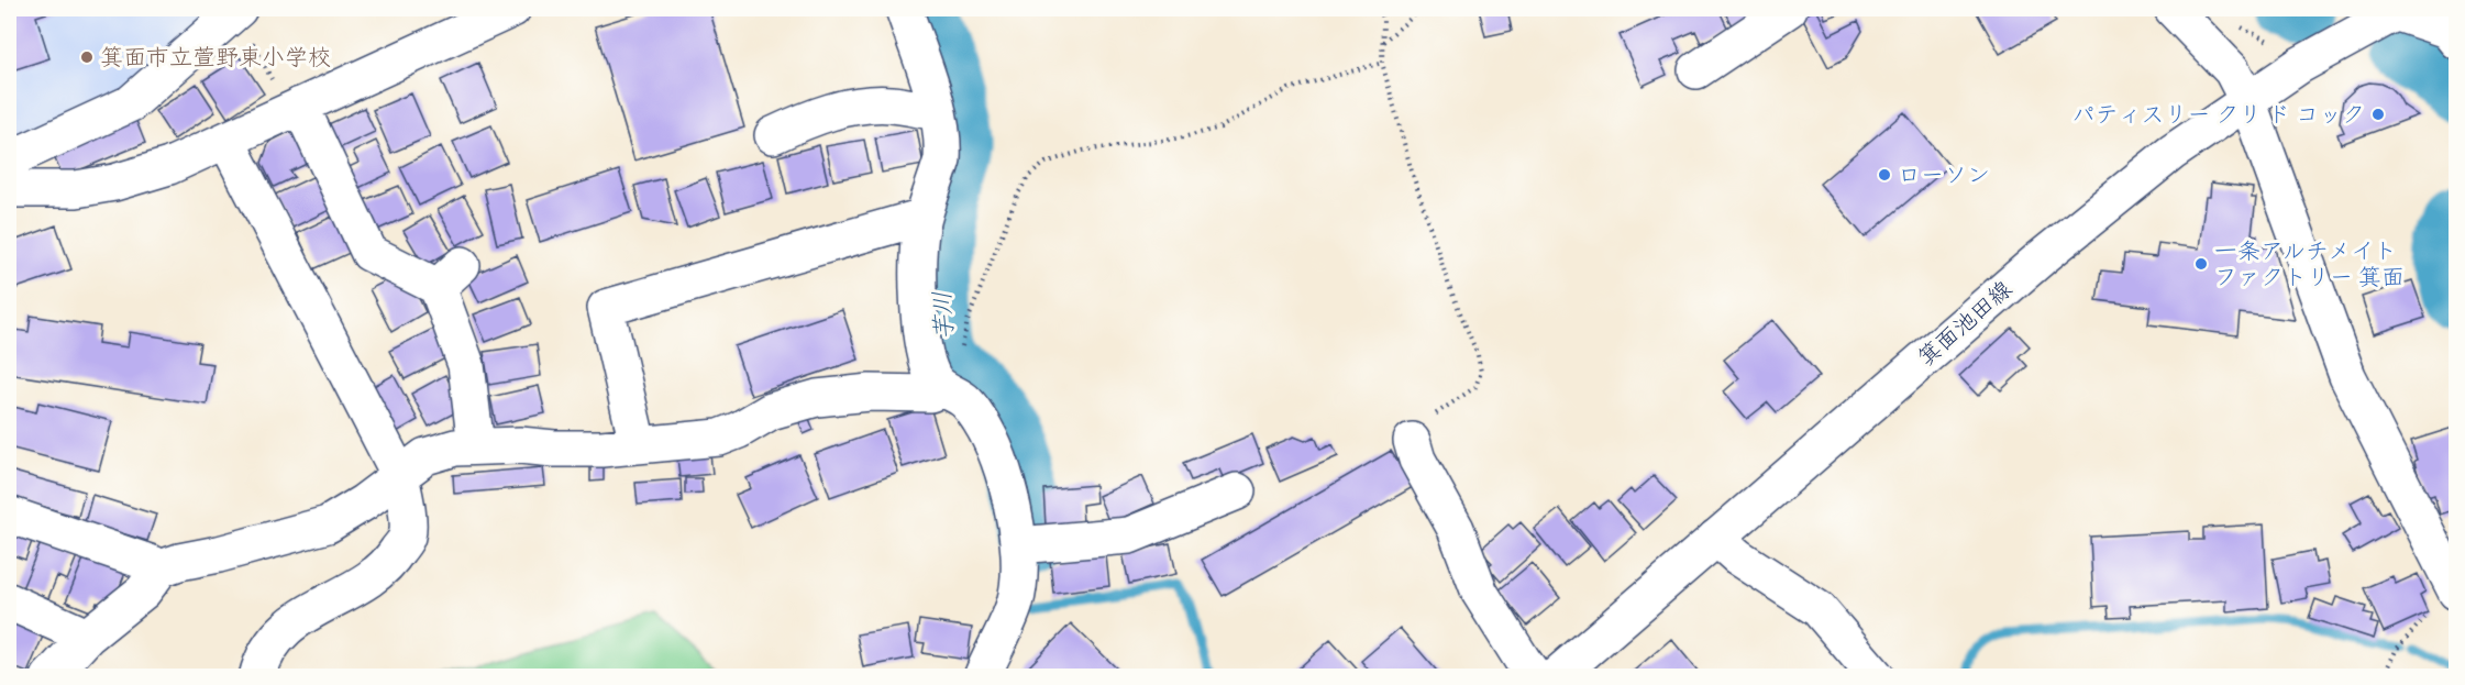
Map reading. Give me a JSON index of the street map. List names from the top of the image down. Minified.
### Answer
{"streets":{"street":["箕面池田線"]},"water":["芋川"],"places":["箕面市立萱野東小学校","パティスリー クリ ド コック","ローソン","一条アルチメイト ファクトリー 箕面"]}
